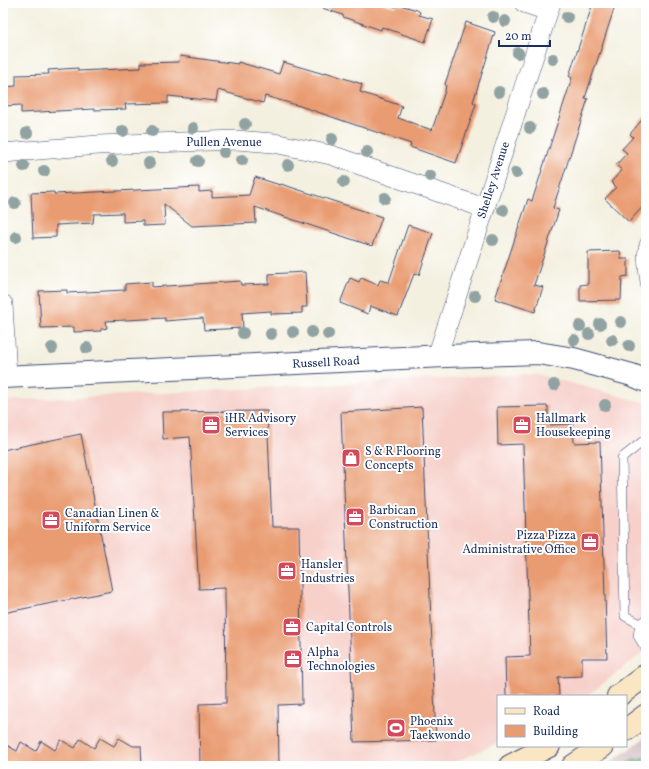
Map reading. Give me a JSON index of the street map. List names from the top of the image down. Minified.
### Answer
{"streets":{"street":["Pullen Avenue","Shelley Avenue","Russell Road"]},"crossings":[["Pullen Avenue","Shelley Avenue"],["Shelley Avenue","Russell Road"]],"places":{"office":["iHR Advisory Services","Hallmark Housekeeping","Barbican Construction","Canadian Linen & Uniform Service","Pizza Pizza Administrative Office","Hansler Industries","Capital Controls","Alpha Technologies"],"shop":["S & R Flooring Concepts"],"sports":["Phoenix Taekwondo"]},"legend":["Road","Building"],"scale_bar":"20 m"}
